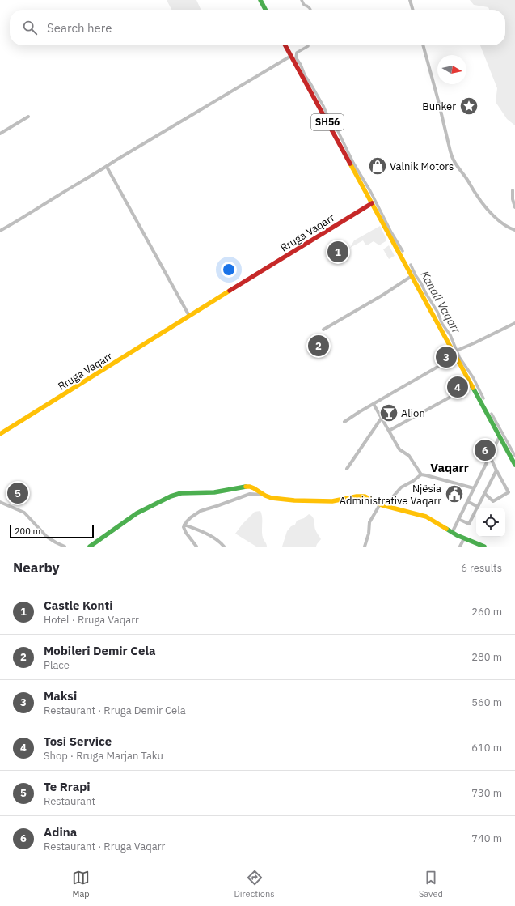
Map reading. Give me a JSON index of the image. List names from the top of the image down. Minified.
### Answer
{"streets":{"main road":["SH56","Rruga Vaqarr"]},"crossings":[["SH56","Rruga Vaqarr"]],"districts":["Vaqarr"],"water":["Kanali Vaqarr"],"places":{"place":["Bunker"],"shop":["Valnik Motors"],"bar":["Alion"],"public building":["Njësia Administrative Vaqarr"]},"scale_bar":"200 m","north":"right","page":{"search":"Search here","pins":["1","2","3","4","6","5"],"scale":"200 m","heading":["Nearby","6 results"],"list":[{"mark":"1","name":"Castle Konti","note":"Hotel · Rruga Vaqarr","value":"260 m"},{"mark":"2","name":"Mobileri Demir Cela","note":"Place","value":"280 m"},{"mark":"3","name":"Maksi","note":"Restaurant · Rruga Demir Cela","value":"560 m"},{"mark":"4","name":"Tosi Service","note":"Shop · Rruga Marjan Taku","value":"610 m"},{"mark":"5","name":"Te Rrapi","note":"Restaurant","value":"730 m"},{"mark":"6","name":"Adina","note":"Restaurant · Rruga Vaqarr","value":"740 m"}],"nav":["Map","Directions","Saved"]}}
